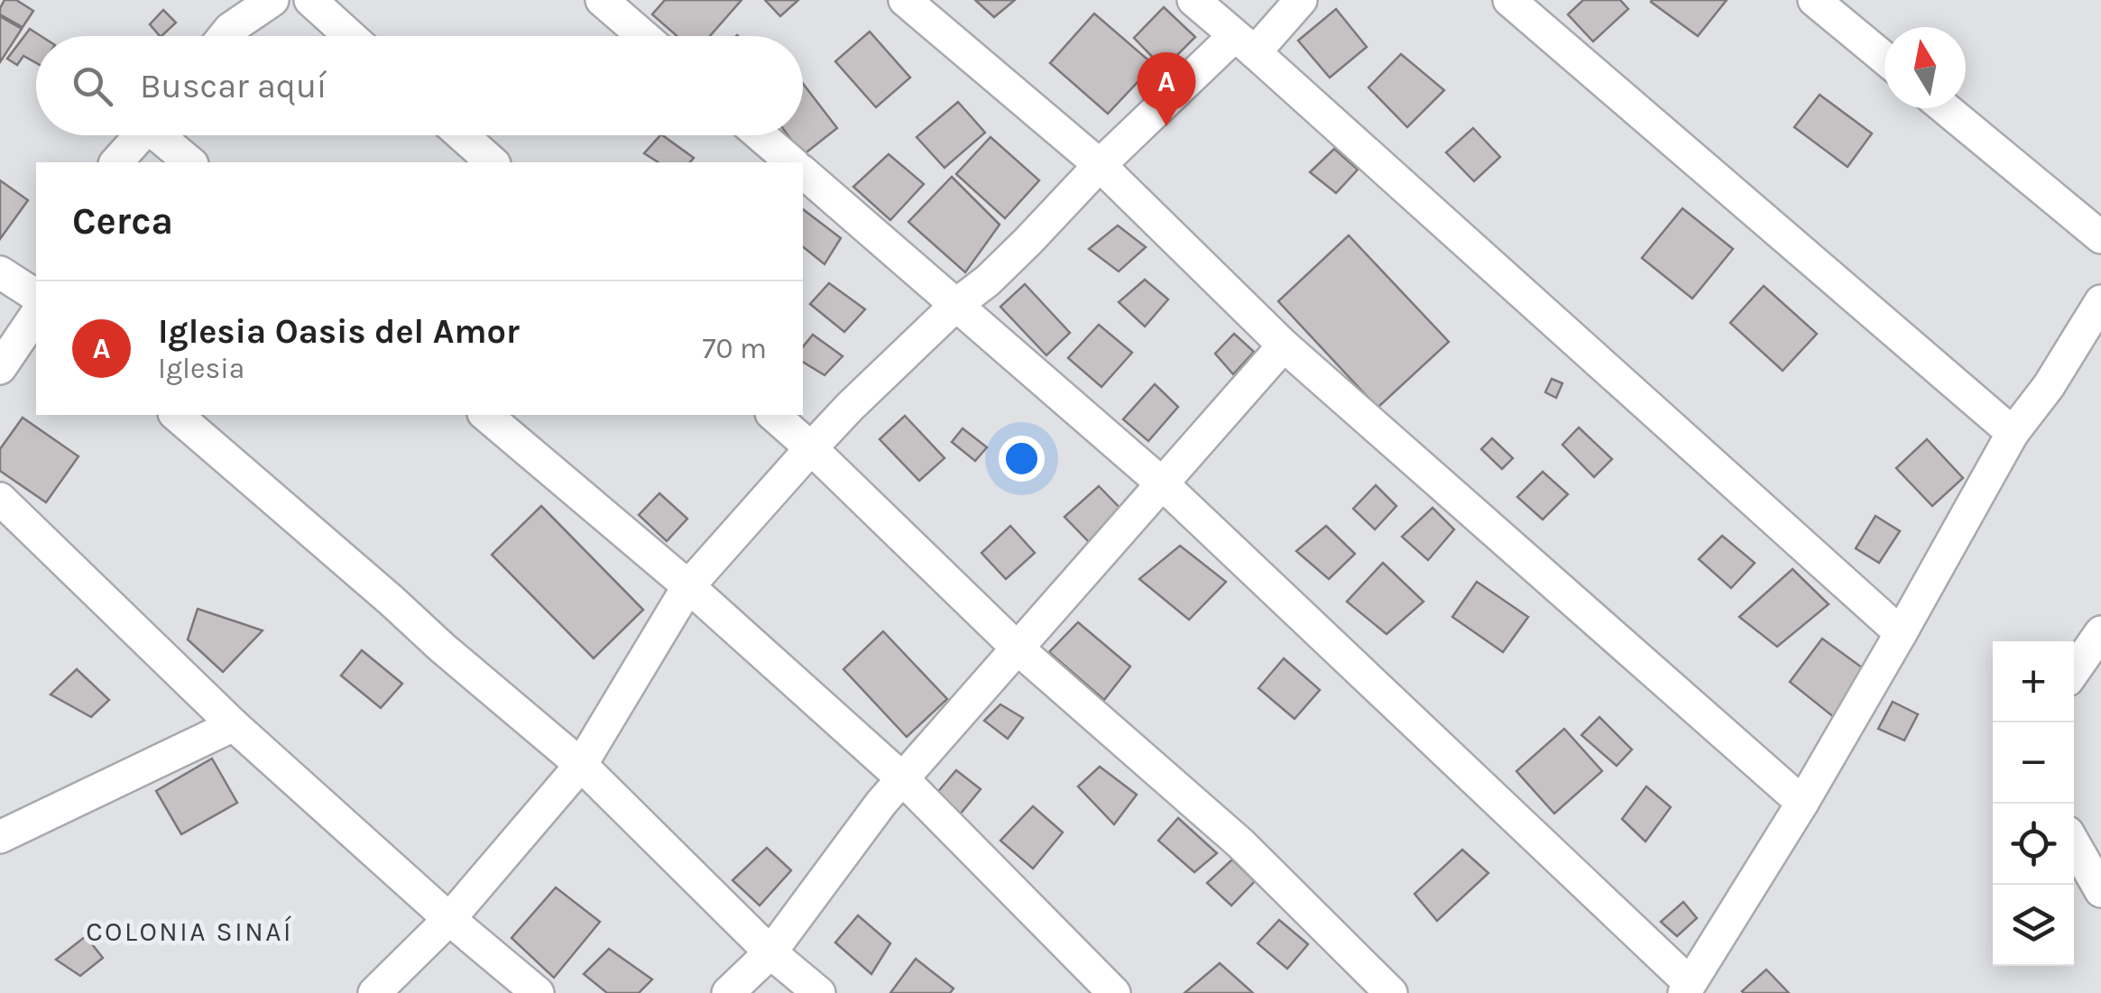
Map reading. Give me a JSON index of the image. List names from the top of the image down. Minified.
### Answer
{"districts":["COLONIA SINAÍ"],"north":"top","page":{"search":"Buscar aquí","pins":"A","heading":"Cerca","list":[{"mark":"A","name":"Iglesia Oasis del Amor","note":"Iglesia","value":"70 m"}],"map_buttons":["+","−"]}}
